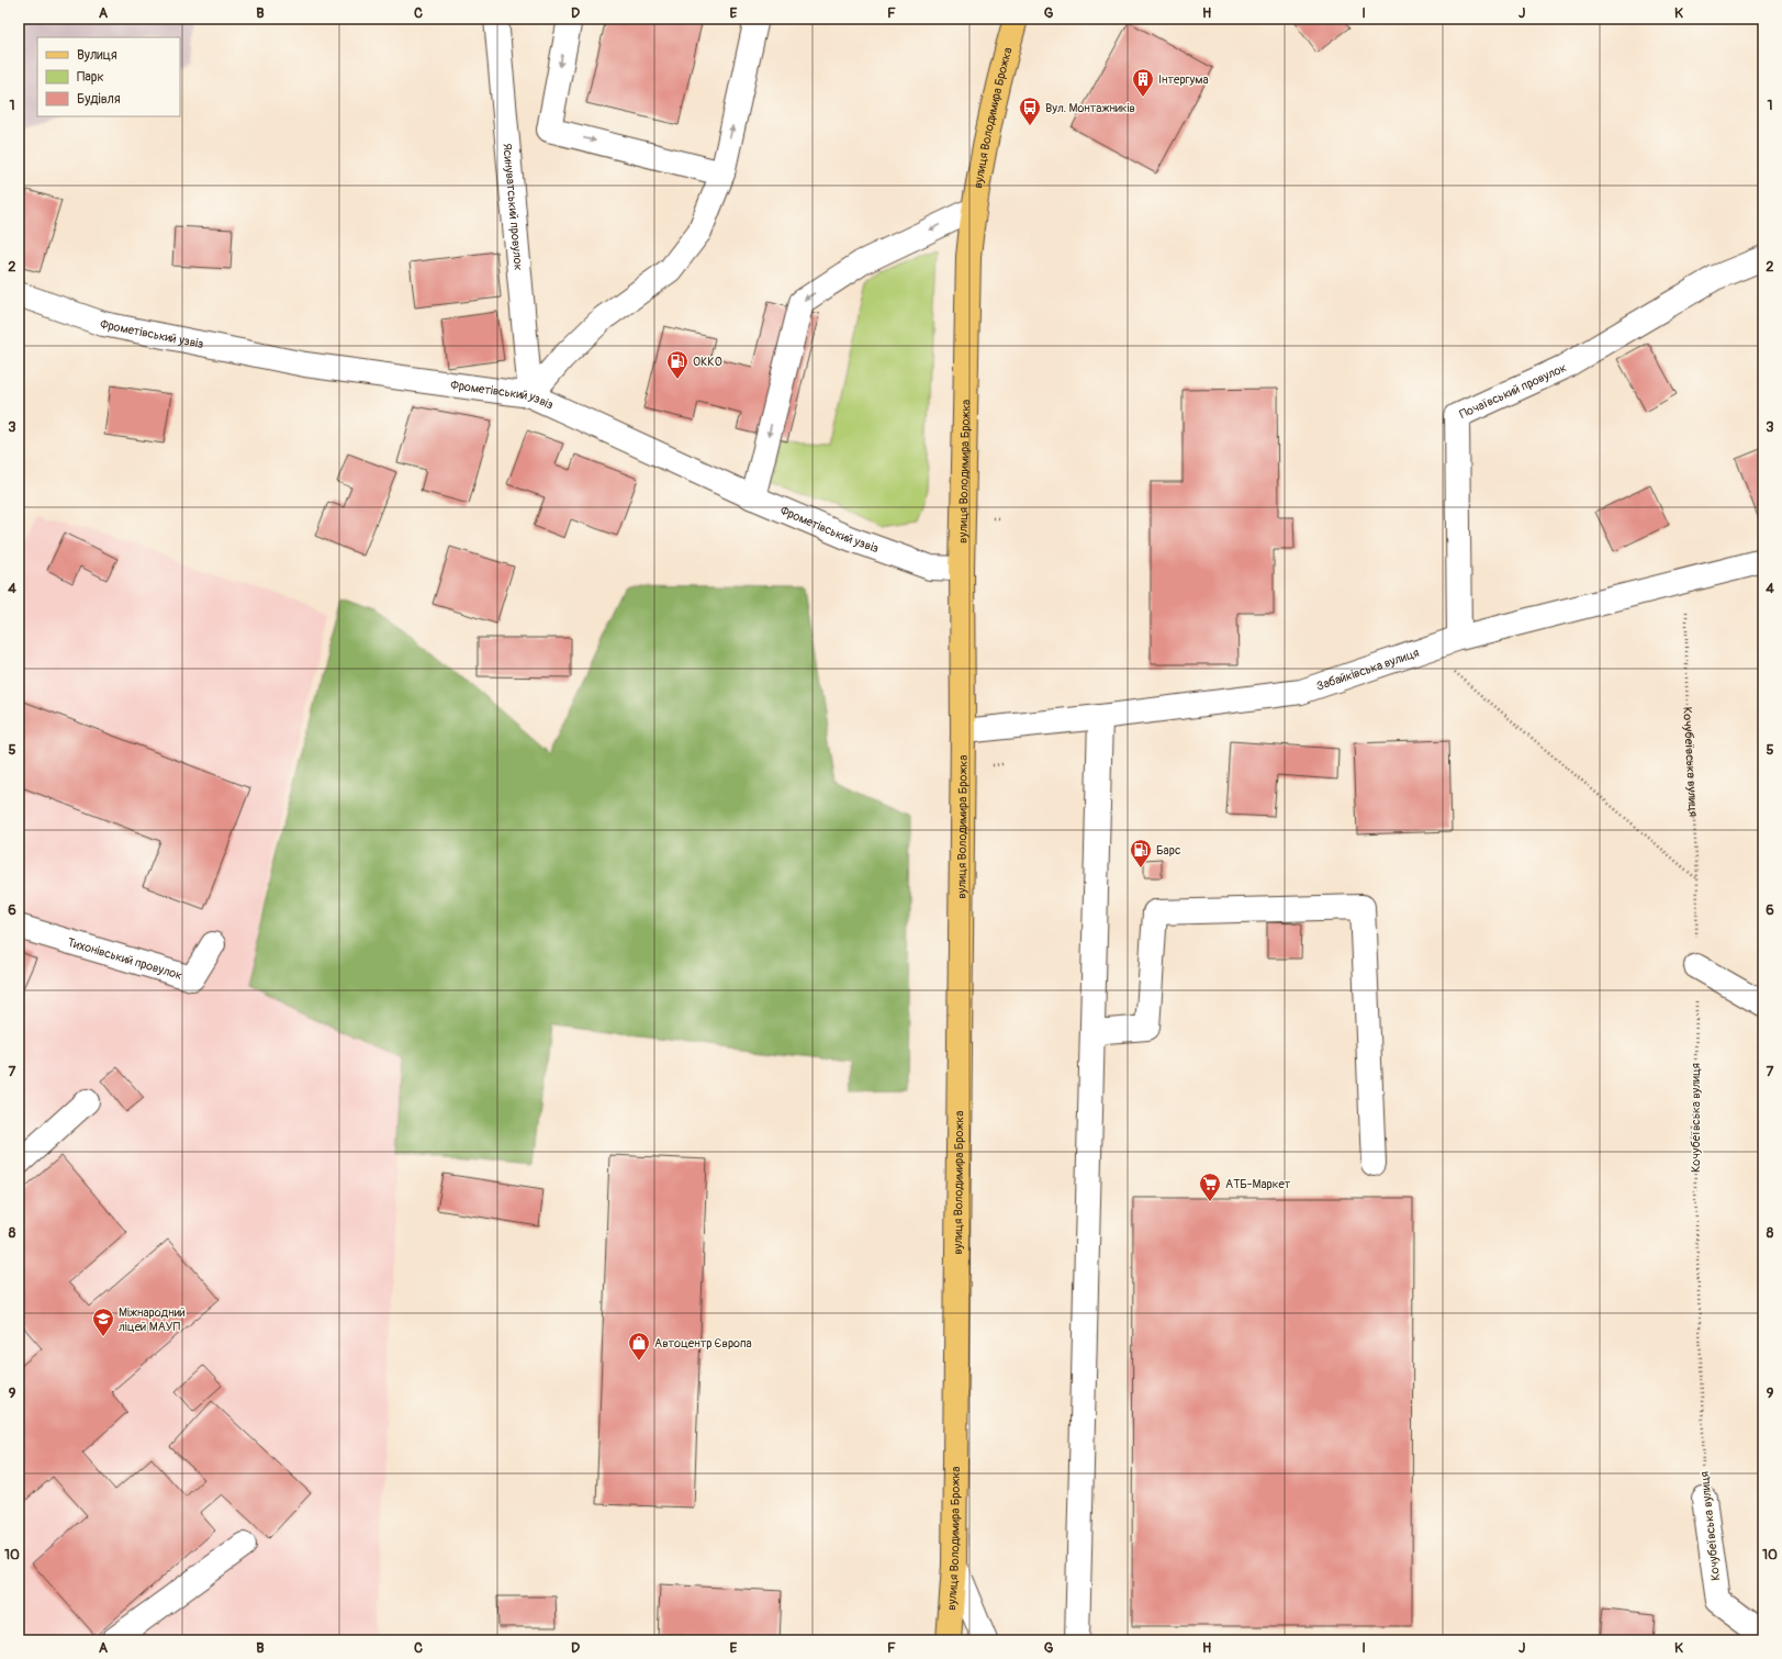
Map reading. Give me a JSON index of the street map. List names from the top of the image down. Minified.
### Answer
{"streets":{"main road":["вулиця Володимира Брожка"],"street":["Ясинуватський провулок","Фрометівський узвіз","Почаївський провулок","Забайківська вулиця","Кочубеївська вулиця","Тихонівський провулок"]},"crossings":[["вулиця Володимира Брожка","Фрометівський узвіз"],["вулиця Володимира Брожка","Забайківська вулиця"],["Ясинуватський провулок","Фрометівський узвіз"],["Почаївський провулок","Забайківська вулиця"],["Забайківська вулиця","Кочубеївська вулиця"]],"places":{"building":["Інтергума"],"bus stop":["Вул. Монтажників"],"fuel station":["ОККО","Барс"],"supermarket":["АТБ-Маркет"],"school or university":["Міжнародний ліцей МАУП"],"shop":["Автоцентр Європа"]},"legend":["Вулиця","Парк","Будівля"],"grid":{"columns":["A","B","C","D","E","F","G","H","I","J","K"],"rows":["1","2","3","4","5","6","7","8","9","10"]}}
